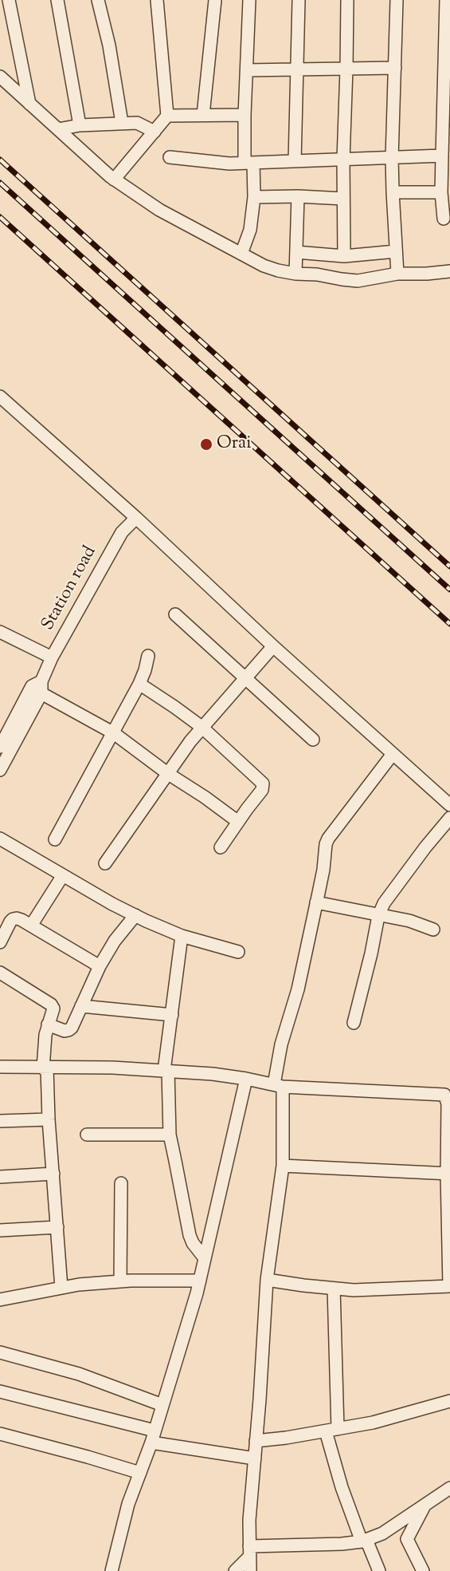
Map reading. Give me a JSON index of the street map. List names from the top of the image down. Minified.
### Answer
{"streets":{"street":["Station road"]},"places":["Orai"]}
